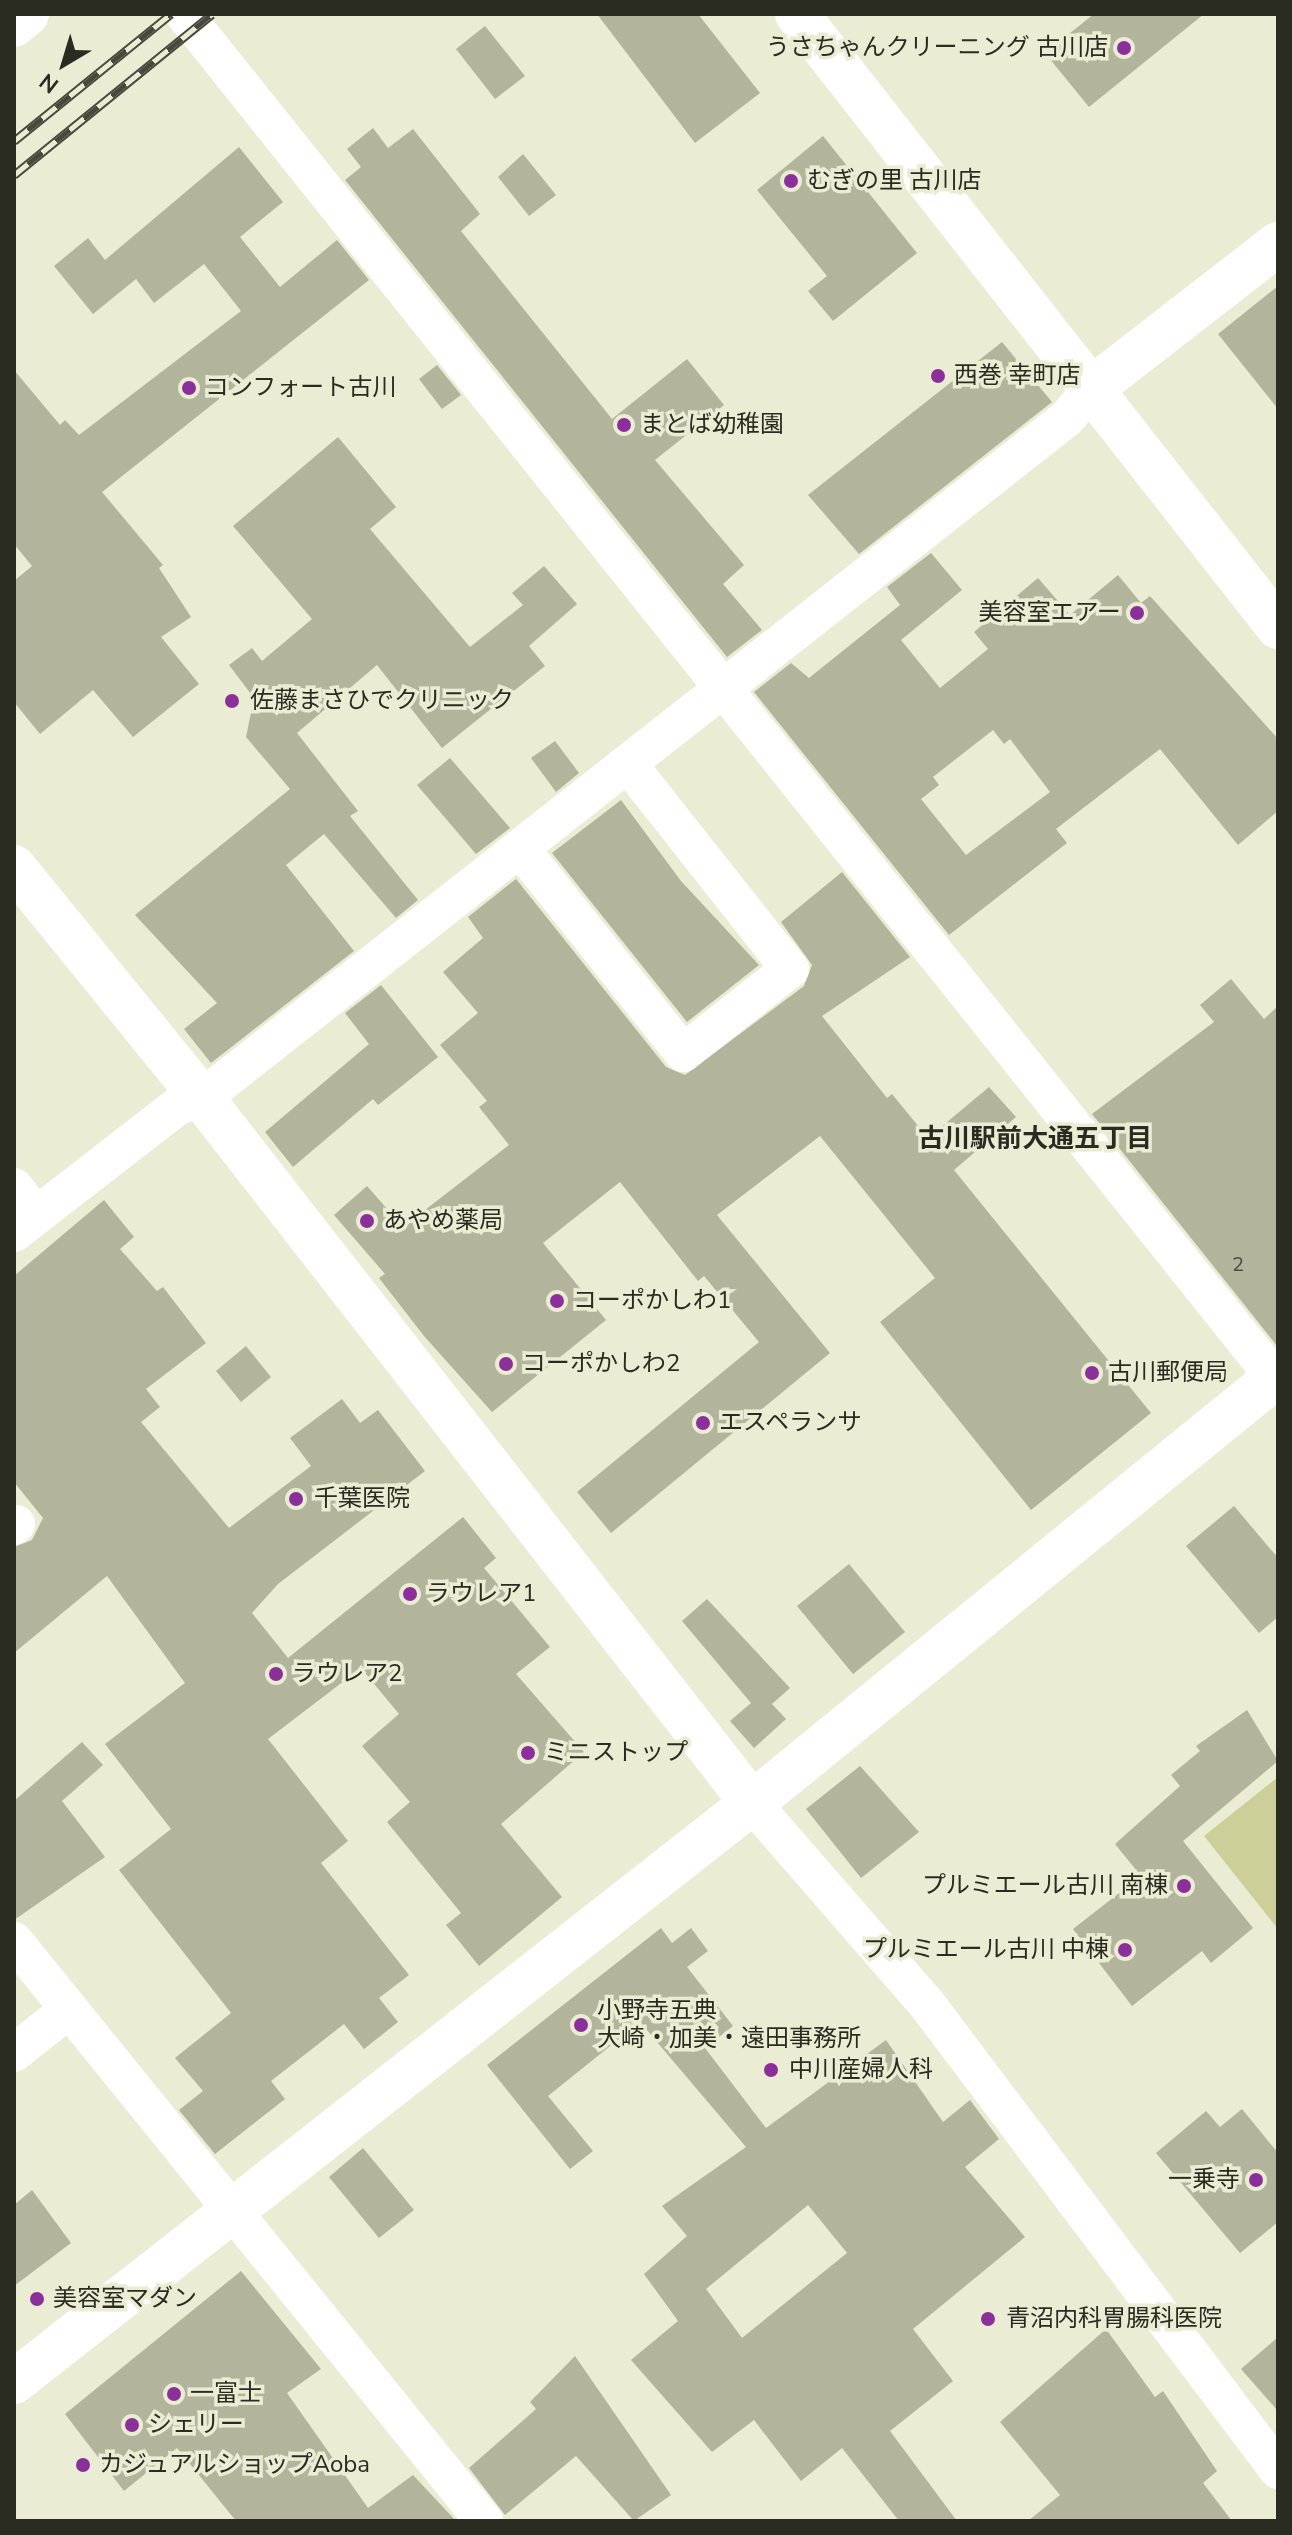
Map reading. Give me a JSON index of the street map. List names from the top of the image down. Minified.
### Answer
{"districts":["古川駅前大通五丁目"],"places":["うさちゃんクリーニング 古川店","むぎの里 古川店","西巻 幸町店","コンフォート古川","まとば幼稚園","美容室エアー","佐藤まさひでクリニック","あやめ薬局","コーポかしわ1","コーポかしわ2","古川郵便局","エスペランサ","千葉医院","ラウレア1","ラウレア2","ミニストップ","プルミエール古川 南棟","プルミエール古川 中棟","小野寺五典 大崎・加美・遠田事務所","中川産婦人科","一乗寺","美容室マダン","青沼内科胃腸科医院","一富士","シェリー","カジュアルショップAoba"],"house_numbers":["2"],"north":"bottom left"}
